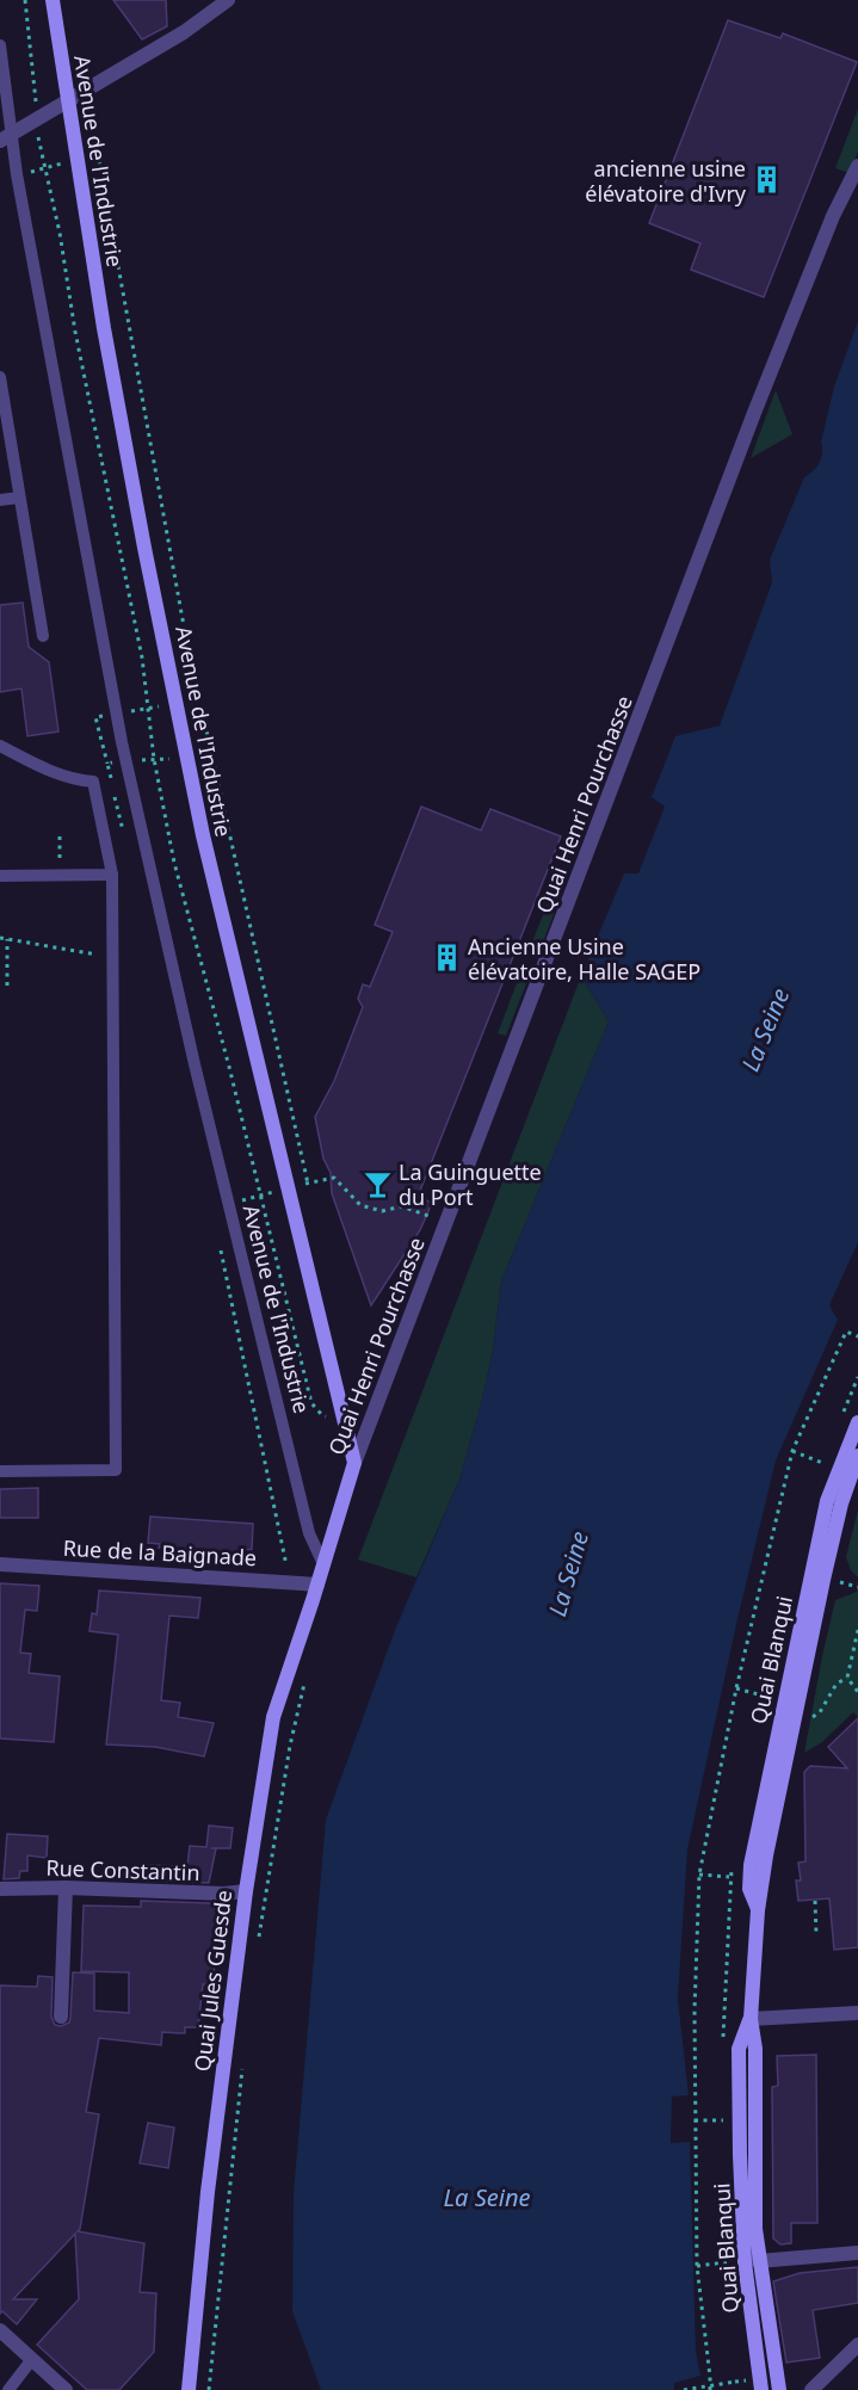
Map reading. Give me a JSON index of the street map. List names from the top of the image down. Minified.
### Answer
{"streets":{"main road":["Avenue de l'Industrie","Quai Henri Pourchasse","Quai Blanqui","Quai Jules Guesde"],"street":["Rue de la Baignade","Rue Constantin"]},"crossings":[["Avenue de l'Industrie","Quai Henri Pourchasse"],["Quai Henri Pourchasse","Rue de la Baignade"],["Quai Henri Pourchasse","Quai Jules Guesde"],["Rue de la Baignade","Quai Jules Guesde"],["Rue Constantin","Quai Jules Guesde"]],"water":["La Seine"],"places":{"building":["ancienne usine élévatoire d'Ivry","Ancienne Usine élévatoire, Halle SAGEP"],"bar":["La Guinguette du Port"]}}
